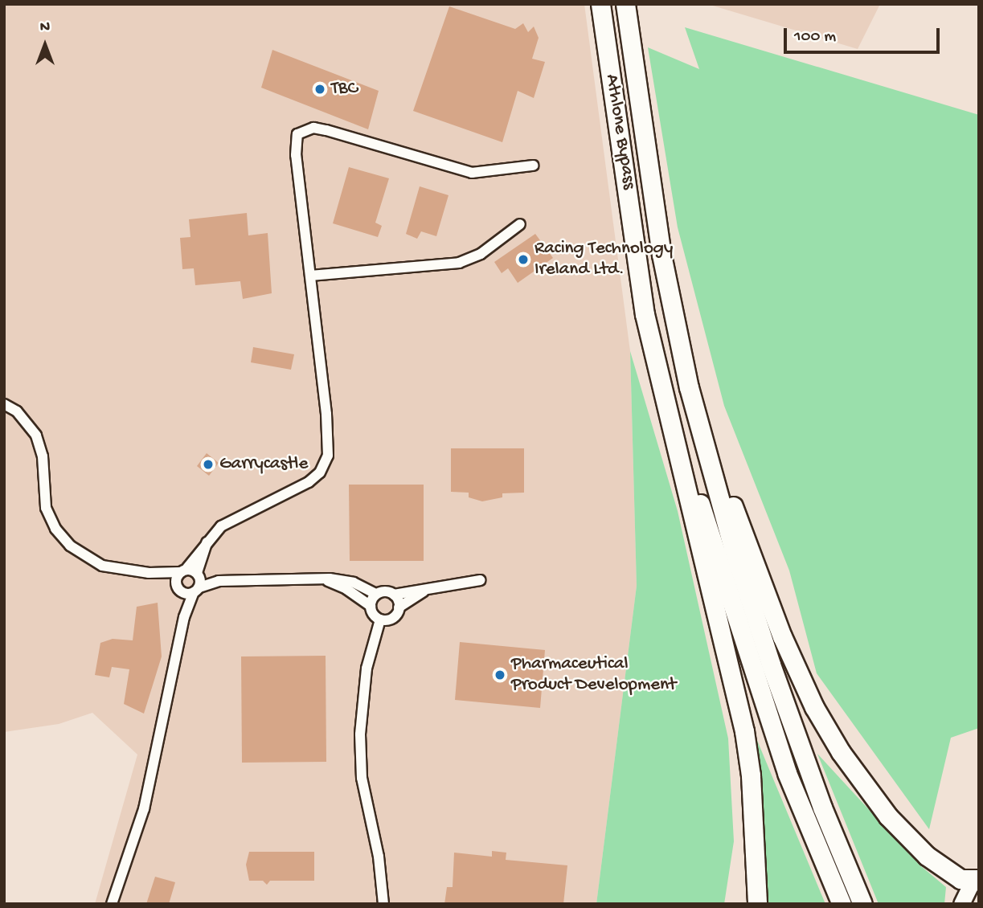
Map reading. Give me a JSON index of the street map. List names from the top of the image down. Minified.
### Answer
{"streets":{"highway":["Athlone Bypass"]},"places":["TBC","Racing Technology Ireland Ltd.","Garrycastle","Pharmaceutical Product Development"],"scale_bar":"100 m","north":"top"}
